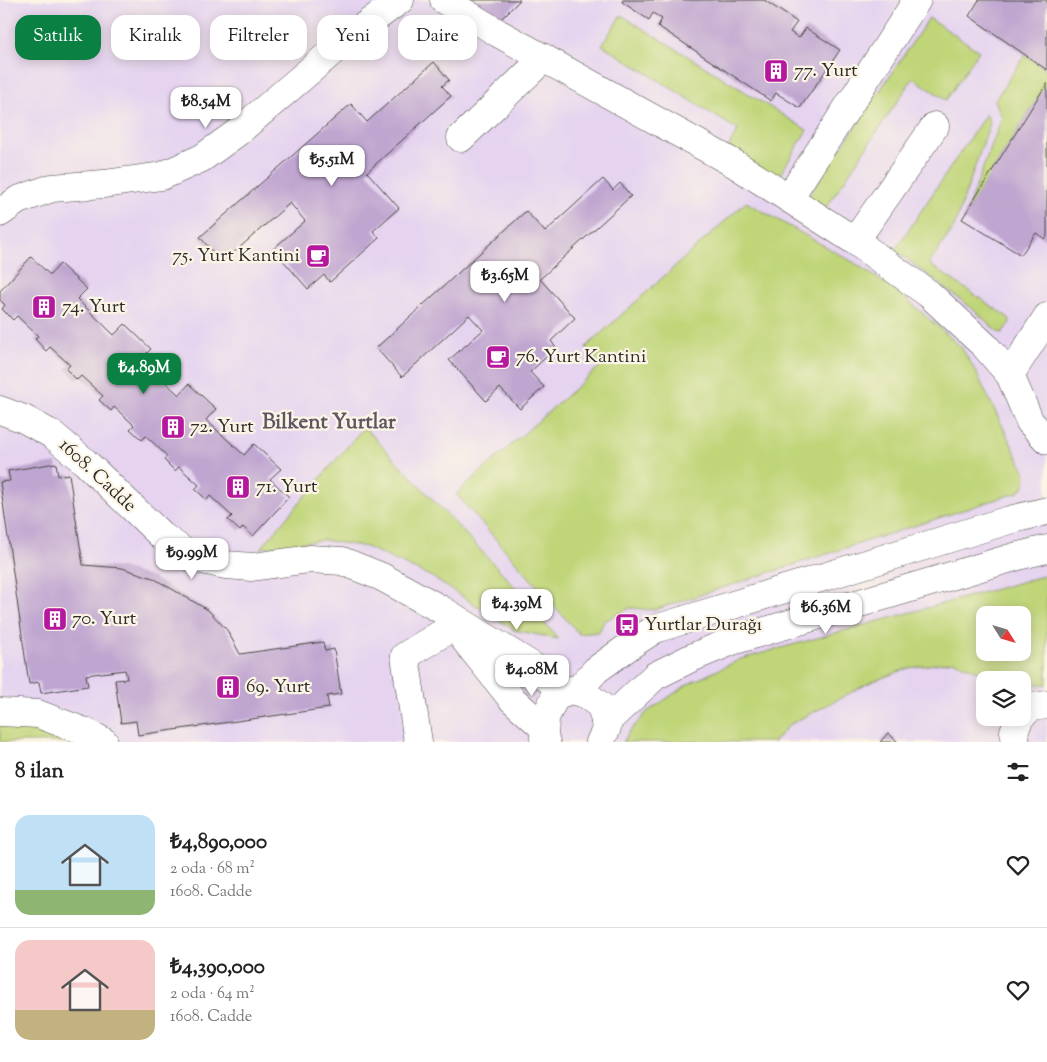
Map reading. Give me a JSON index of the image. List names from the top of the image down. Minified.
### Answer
{"streets":{"street":["1608. Cadde"]},"districts":["Bilkent Yurtlar"],"places":{"building":["77. Yurt","74. Yurt","72. Yurt","71. Yurt","70. Yurt","69. Yurt"],"cafe":["75. Yurt Kantini","76. Yurt Kantini"],"bus stop":["Yurtlar Durağı"]},"north":"bottom right","page":{"chip":["Satılık","Kiralık","Filtreler","Yeni","Daire"],"price":["₺8.54M","₺5.51M","₺3.65M","₺4.89M","₺9.99M","₺4.39M","₺6.36M","₺4.08M"],"heading":"8 ilan","list":[{"name":"₺4,890,000","note":"2 oda · 68 m² · 1608. Cadde"},{"name":"₺4,390,000","note":"2 oda · 64 m² · 1608. Cadde"}]}}
